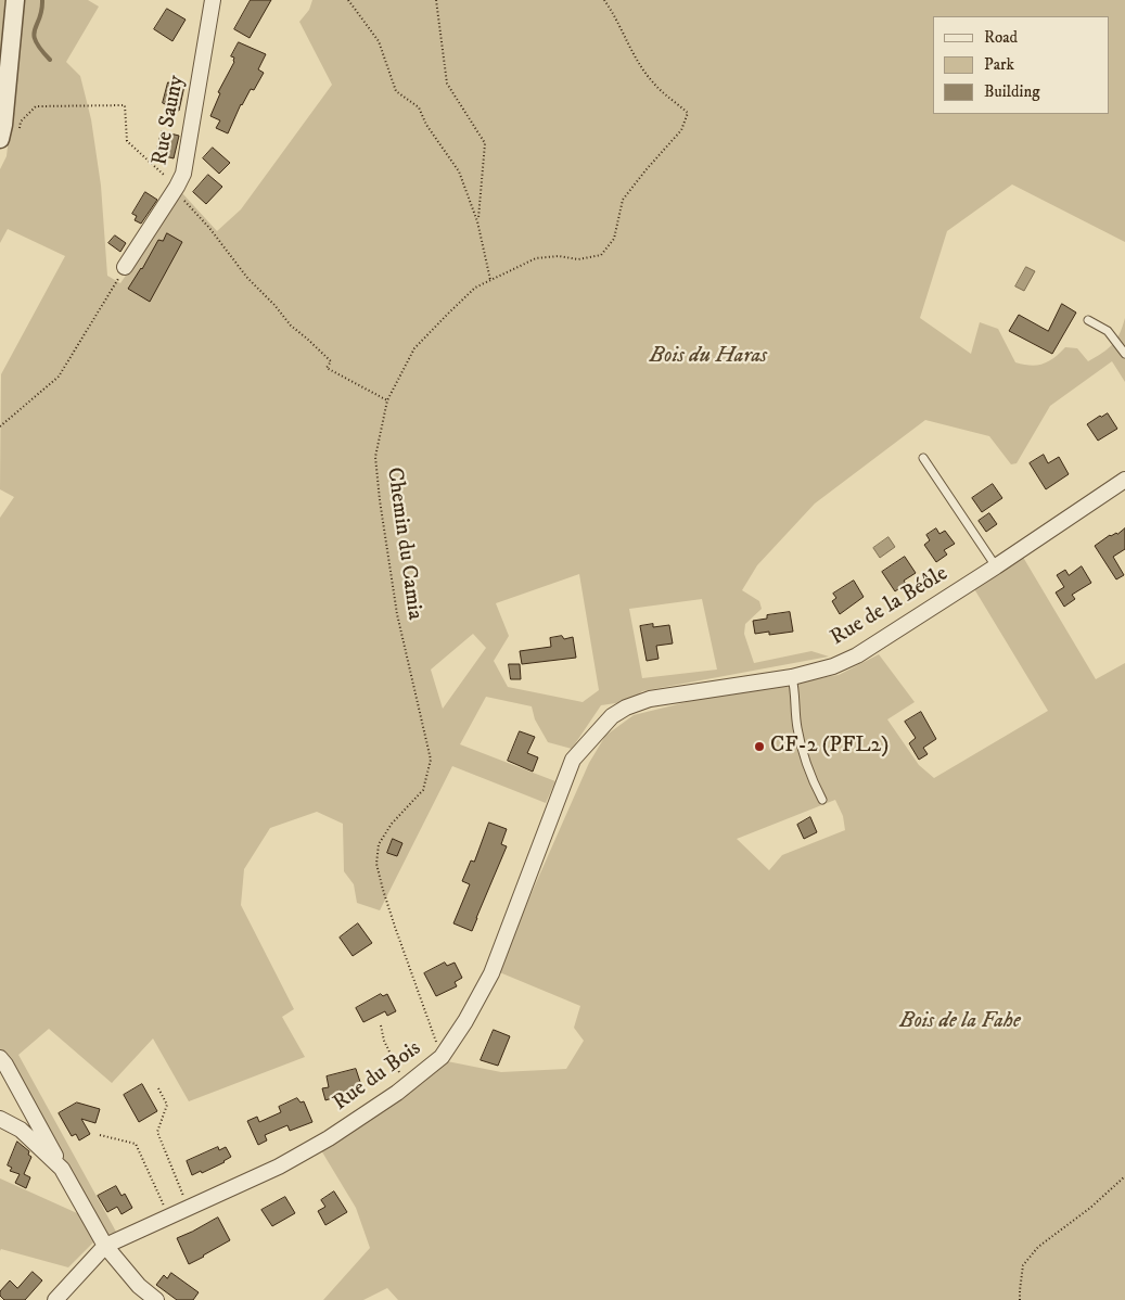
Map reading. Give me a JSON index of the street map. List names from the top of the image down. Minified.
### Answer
{"streets":{"street":["Rue Sauny","Rue de la Béôle","Rue du Bois"],"path":["Chemin du Camia"]},"crossings":[["Chemin du Camia","Rue du Bois"],["Rue de la Béôle","Rue du Bois"]],"parks":["Bois du Haras","Bois de la Fahe"],"places":["CF-2 (PFL2)"],"legend":["Road","Park","Building"]}
